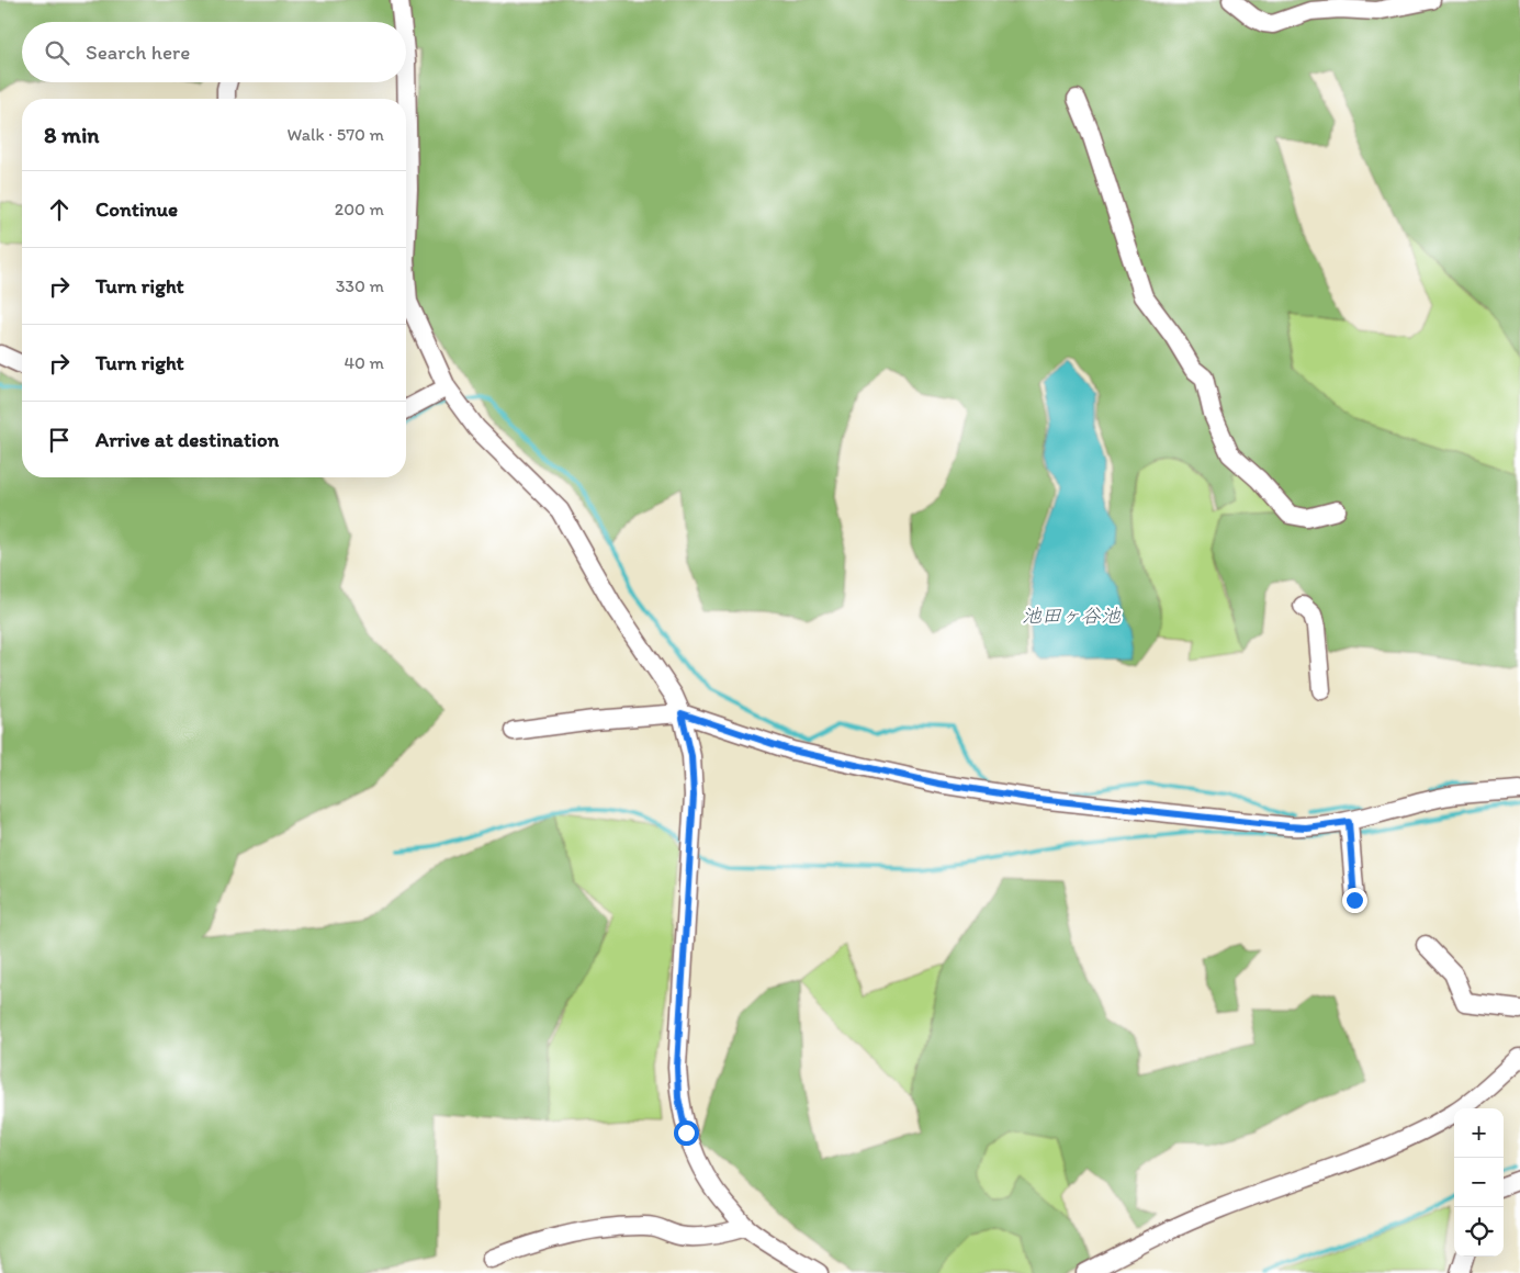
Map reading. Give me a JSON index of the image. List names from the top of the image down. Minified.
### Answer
{"water":["池田ヶ谷池"],"page":{"search":"Search here","heading":["8 min","Walk · 570 m"],"list":[["Continue","200 m"],["Turn right","330 m"],["Turn right","40 m"],"Arrive at destination"],"map_buttons":["+","−"]}}
